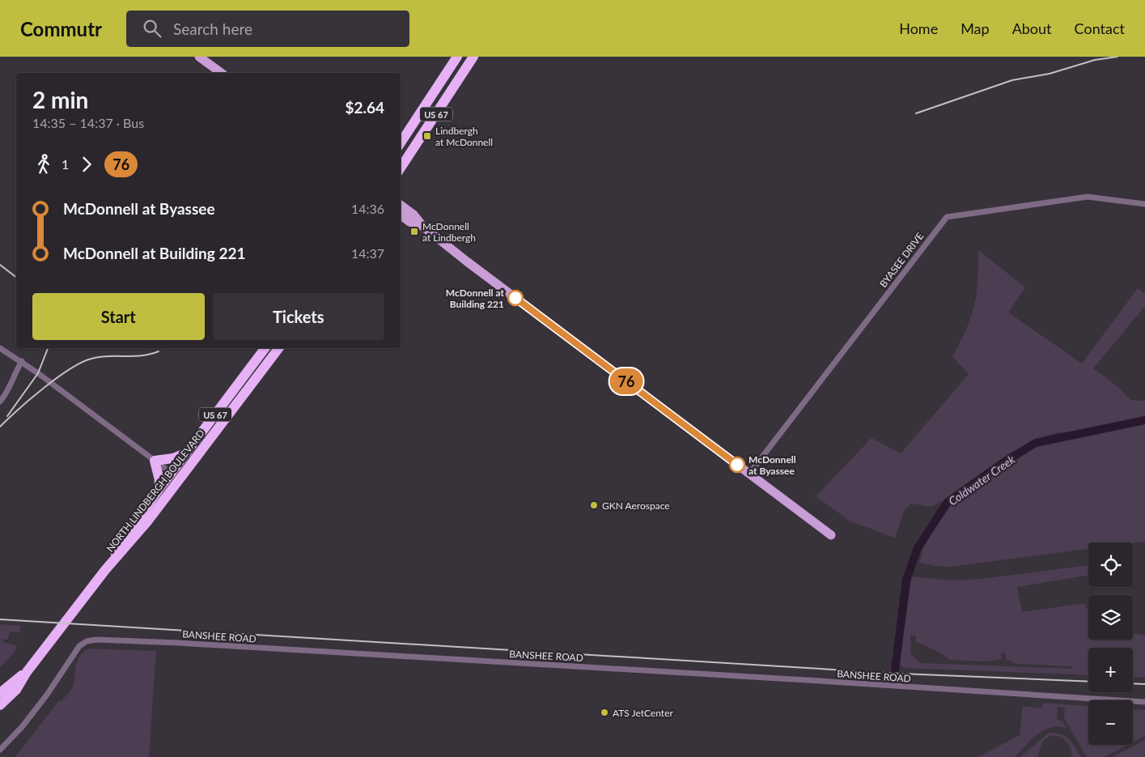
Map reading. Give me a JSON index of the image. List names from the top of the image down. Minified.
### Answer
{"streets":{"highway":["US 67","NORTH LINDBERGH BOULEVARD"],"street":["BYASEE DRIVE","BANSHEE ROAD"]},"water":["Coldwater Creek"],"places":{"transit":["Lindbergh at McDonnell","McDonnell at Lindbergh"],"other":["McDonnell at Building 221","McDonnell at Byassee","GKN Aerospace","ATS JetCenter"]},"lines":["bus line 76"],"page":{"header":"Commutr","search":"Search here","nav":["Home","Map","About","Contact"],"on_map":"76","heading":["2 min","14:35 – 14:37 · Bus","$2.64"],"legs":["1","76"],"list":[{"name":"McDonnell at Byassee","value":"14:36"},{"name":"McDonnell at Building 221","value":"14:37"}],"buttons":["Start","Tickets"],"map_buttons":["+","−"]}}
